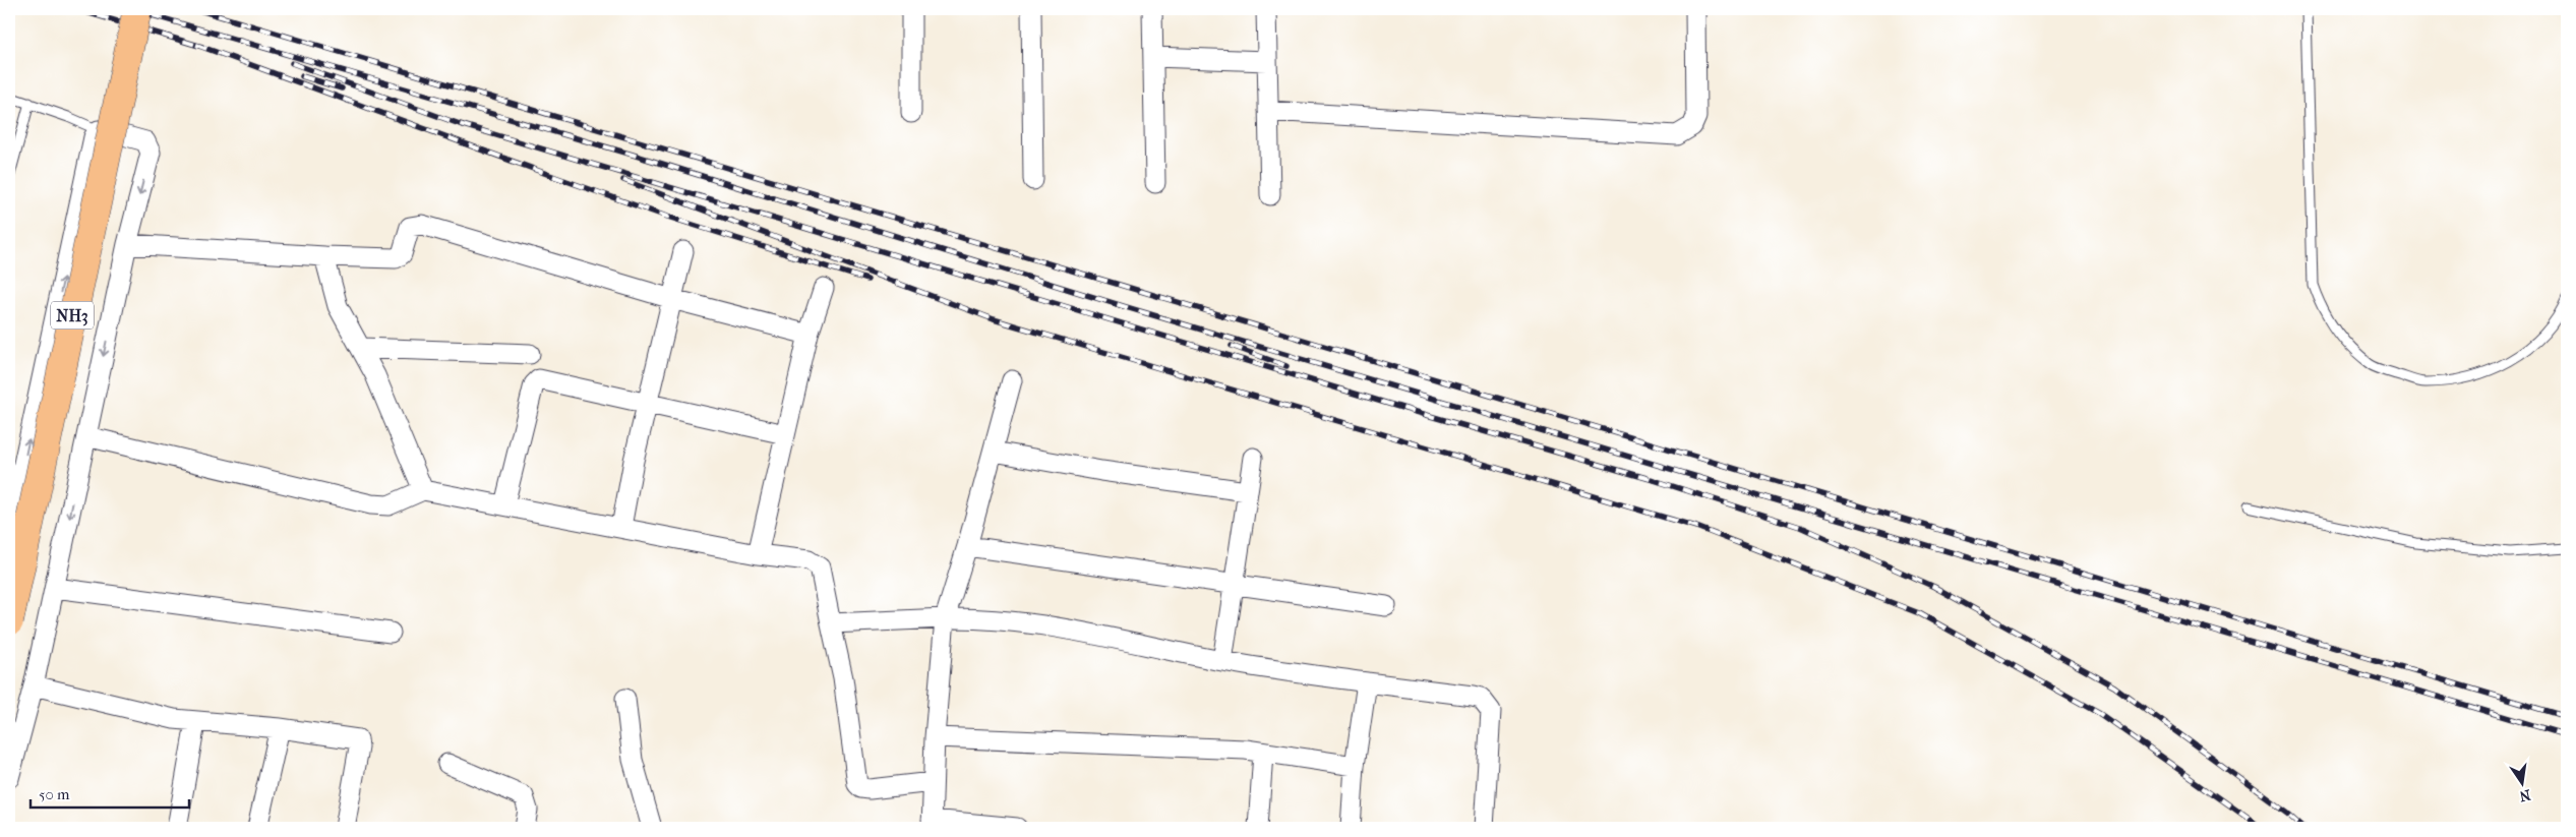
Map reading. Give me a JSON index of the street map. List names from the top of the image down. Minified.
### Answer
{"streets":{"highway":["NH3"]},"scale_bar":"50 m","north":"bottom"}
